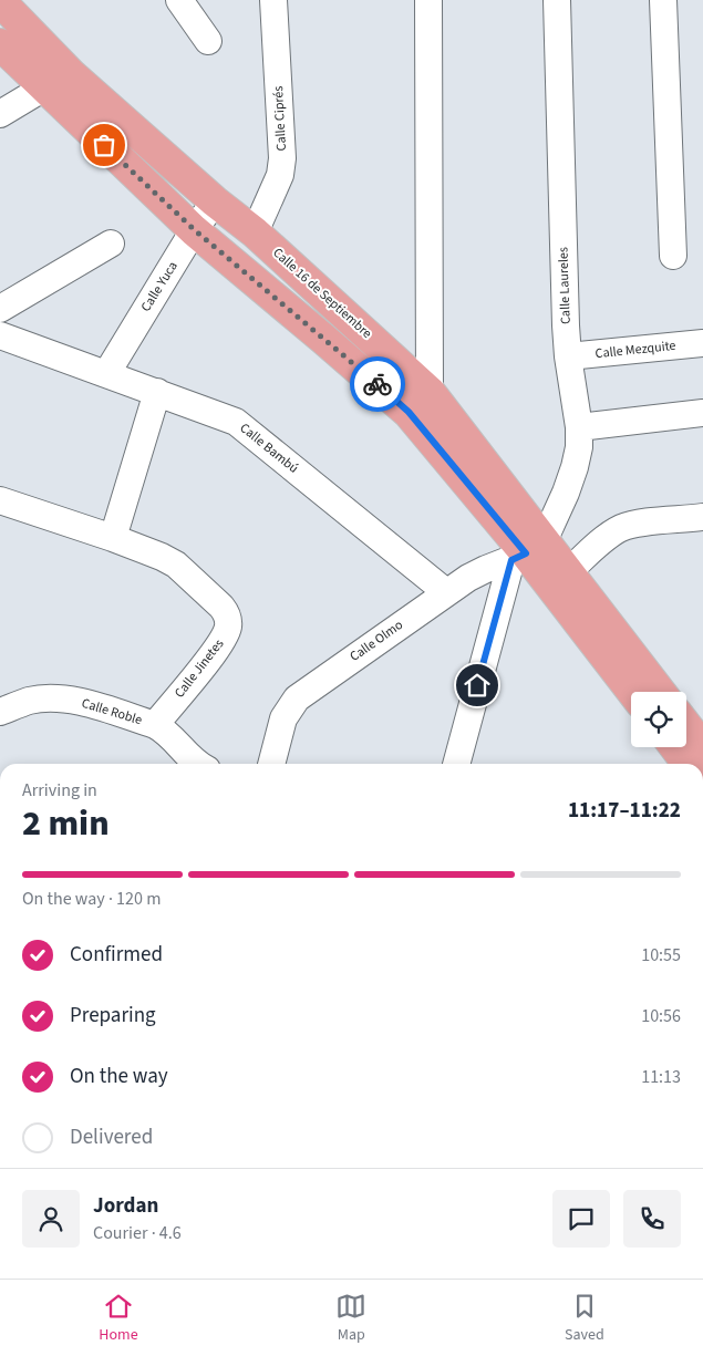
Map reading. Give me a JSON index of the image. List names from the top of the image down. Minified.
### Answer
{"streets":{"main road":["Calle 16 de Septiembre"],"street":["Calle Ciprés","Calle Laureles","Calle Yuca","Calle Mezquite","Calle Bambú","Calle Olmo","Calle Jinetes","Calle Roble"]},"crossings":[["Calle Ciprés","Calle 16 de Septiembre"],["Calle Laureles","Calle 16 de Septiembre"],["Calle Laureles","Calle Mezquite"],["Calle Laureles","Calle Olmo"],["Calle Yuca","Calle 16 de Septiembre"],["Calle Yuca","Calle Bambú"],["Calle 16 de Septiembre","Calle Olmo"],["Calle Bambú","Calle Olmo"],["Calle Jinetes","Calle Roble"]],"page":{"heading":["2 min","Arriving in","11:17–11:22"],"panel":["Jordan","Courier · 4.6"],"bar":"On the way · 120 m","list":[["Confirmed","10:55"],["Preparing","10:56"],["On the way","11:13"],"Delivered"],"tabs":["Home","Map","Saved"]}}
